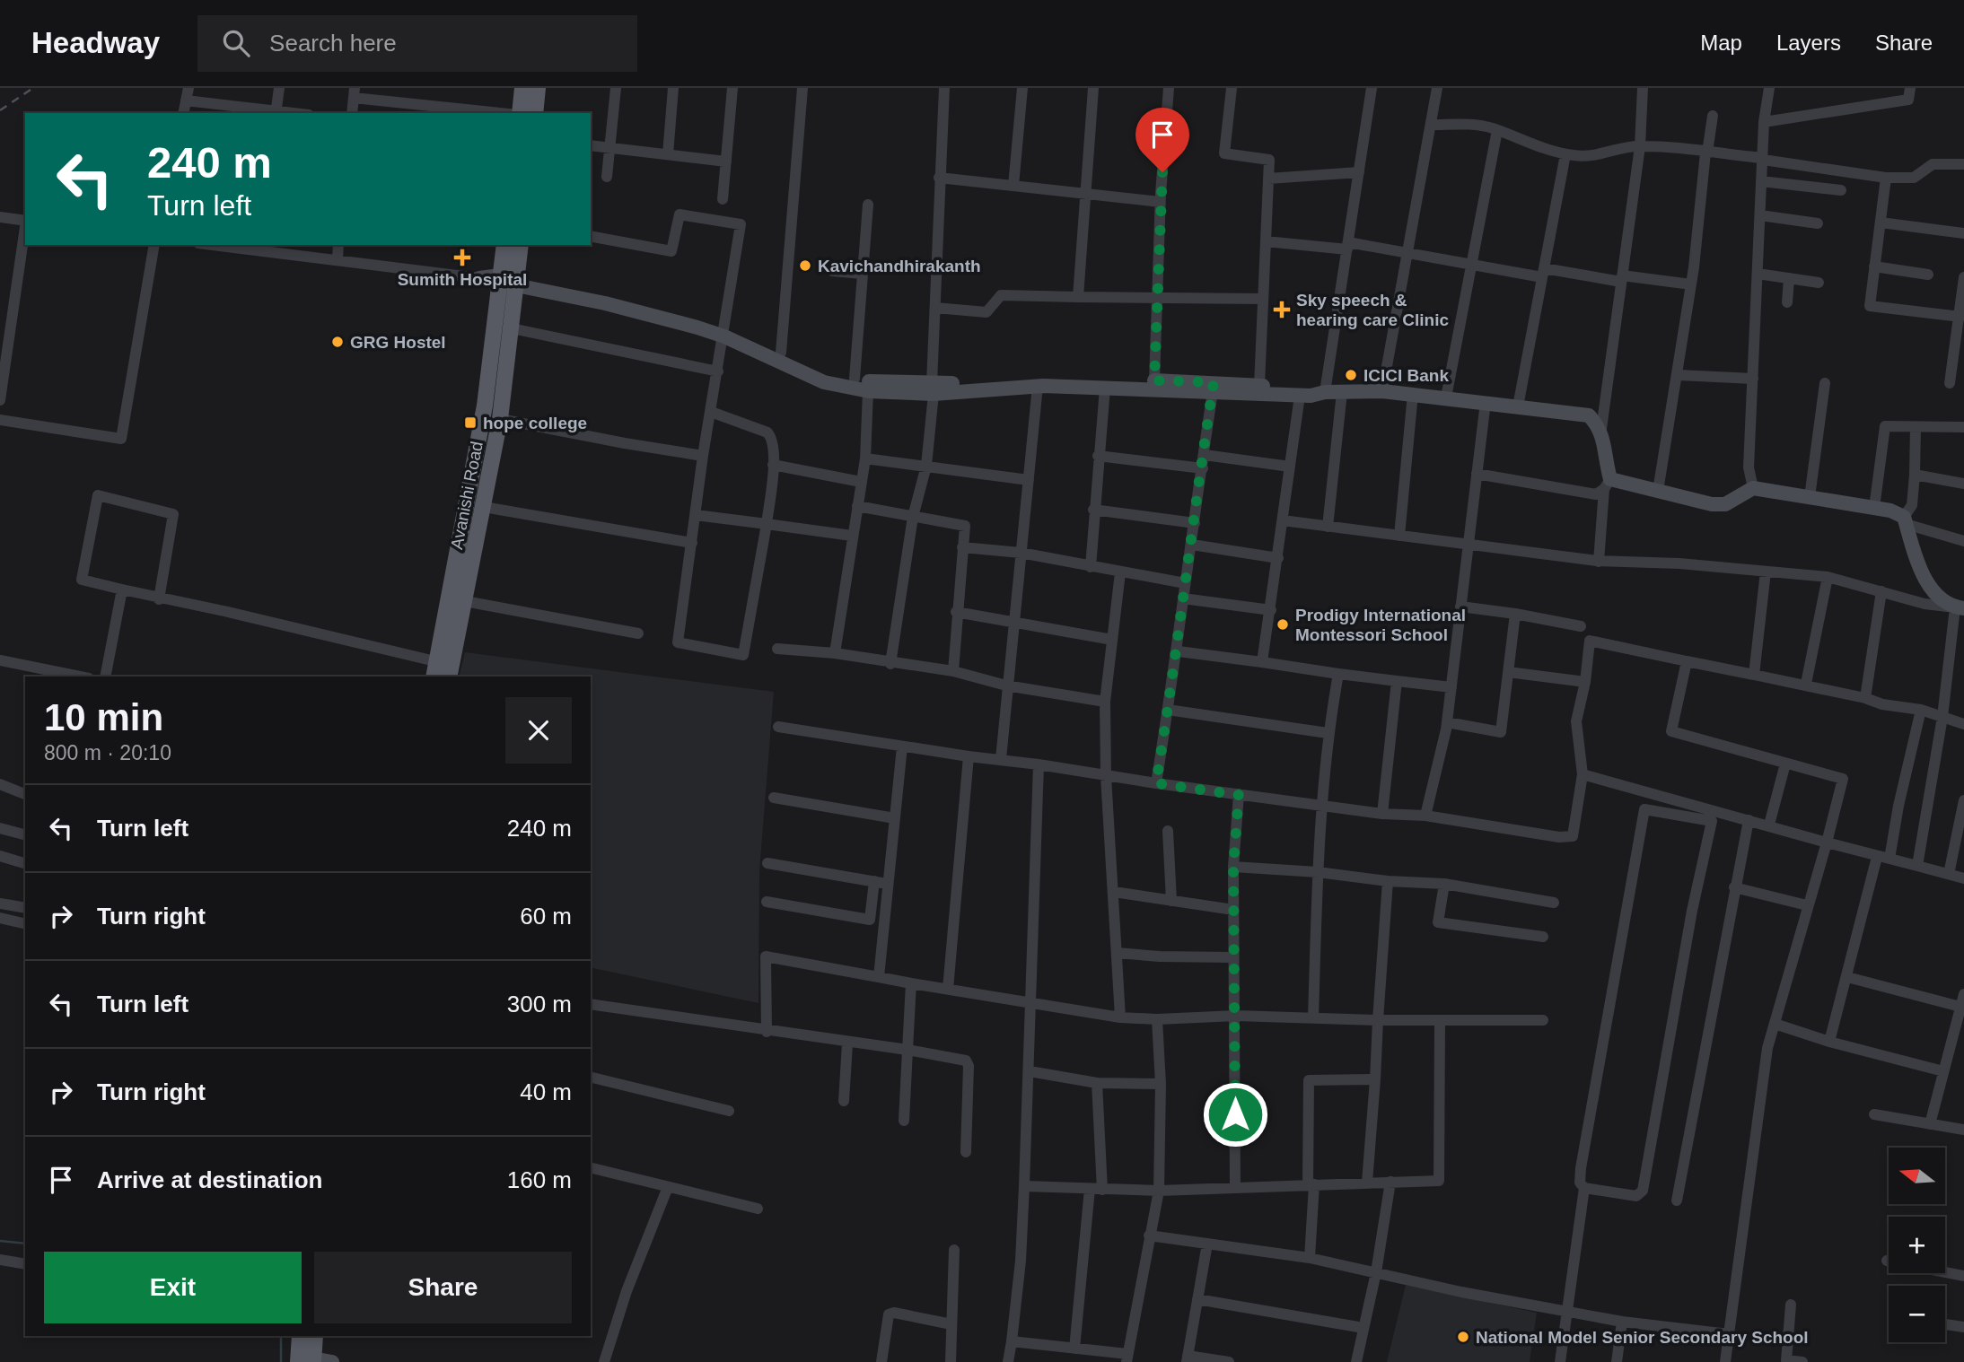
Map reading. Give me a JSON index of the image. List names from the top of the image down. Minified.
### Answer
{"streets":{"main road":["Avanishi Road"]},"places":{"health":["Sumith Hospital","Sky speech & hearing care Clinic"],"other":["Kavichandhirakanth","GRG Hostel","ICICI Bank","Prodigy International Montessori School","National Model Senior Secondary School"],"transit":["hope college"]},"north":"left","page":{"header":"Headway","search":"Search here","nav":["Map","Layers","Share"],"turn":["240 m","Turn left"],"heading":["10 min","800 m · 20:10"],"list":[{"name":"Turn left","value":"240 m"},{"name":"Turn right","value":"60 m"},{"name":"Turn left","value":"300 m"},{"name":"Turn right","value":"40 m"},{"name":"Arrive at destination","value":"160 m"}],"map_buttons":["+","−"],"buttons":["Exit","Share"]}}
